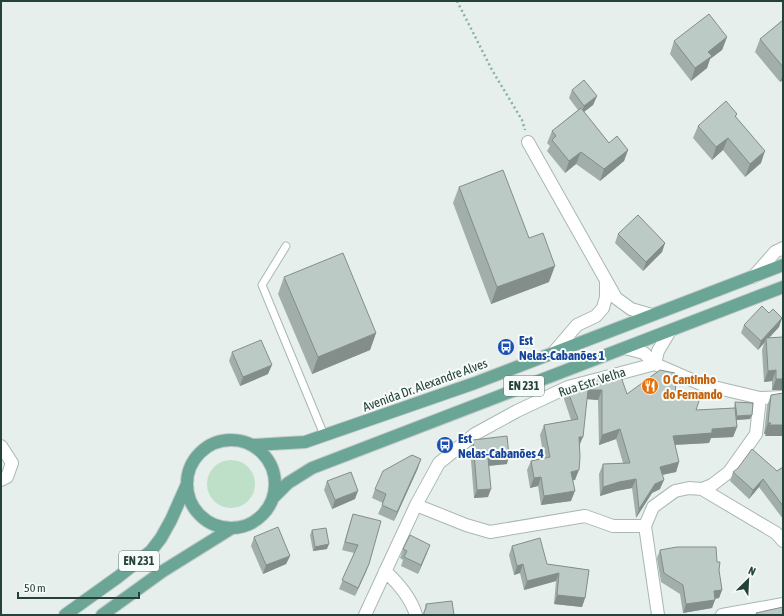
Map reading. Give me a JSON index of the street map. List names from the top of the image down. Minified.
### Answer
{"streets":{"main road":["Avenida Dr. Alexandre Alves","EN 231"],"street":["Rua Estr. Velha"]},"crossings":[["Avenida Dr. Alexandre Alves","EN 231"]],"places":{"bus stop":["Est Nelas-Cabanões 1","Est Nelas-Cabanões 4"],"restaurant":["O Cantinho do Fernando"]},"scale_bar":"50 m","north":"top right"}
